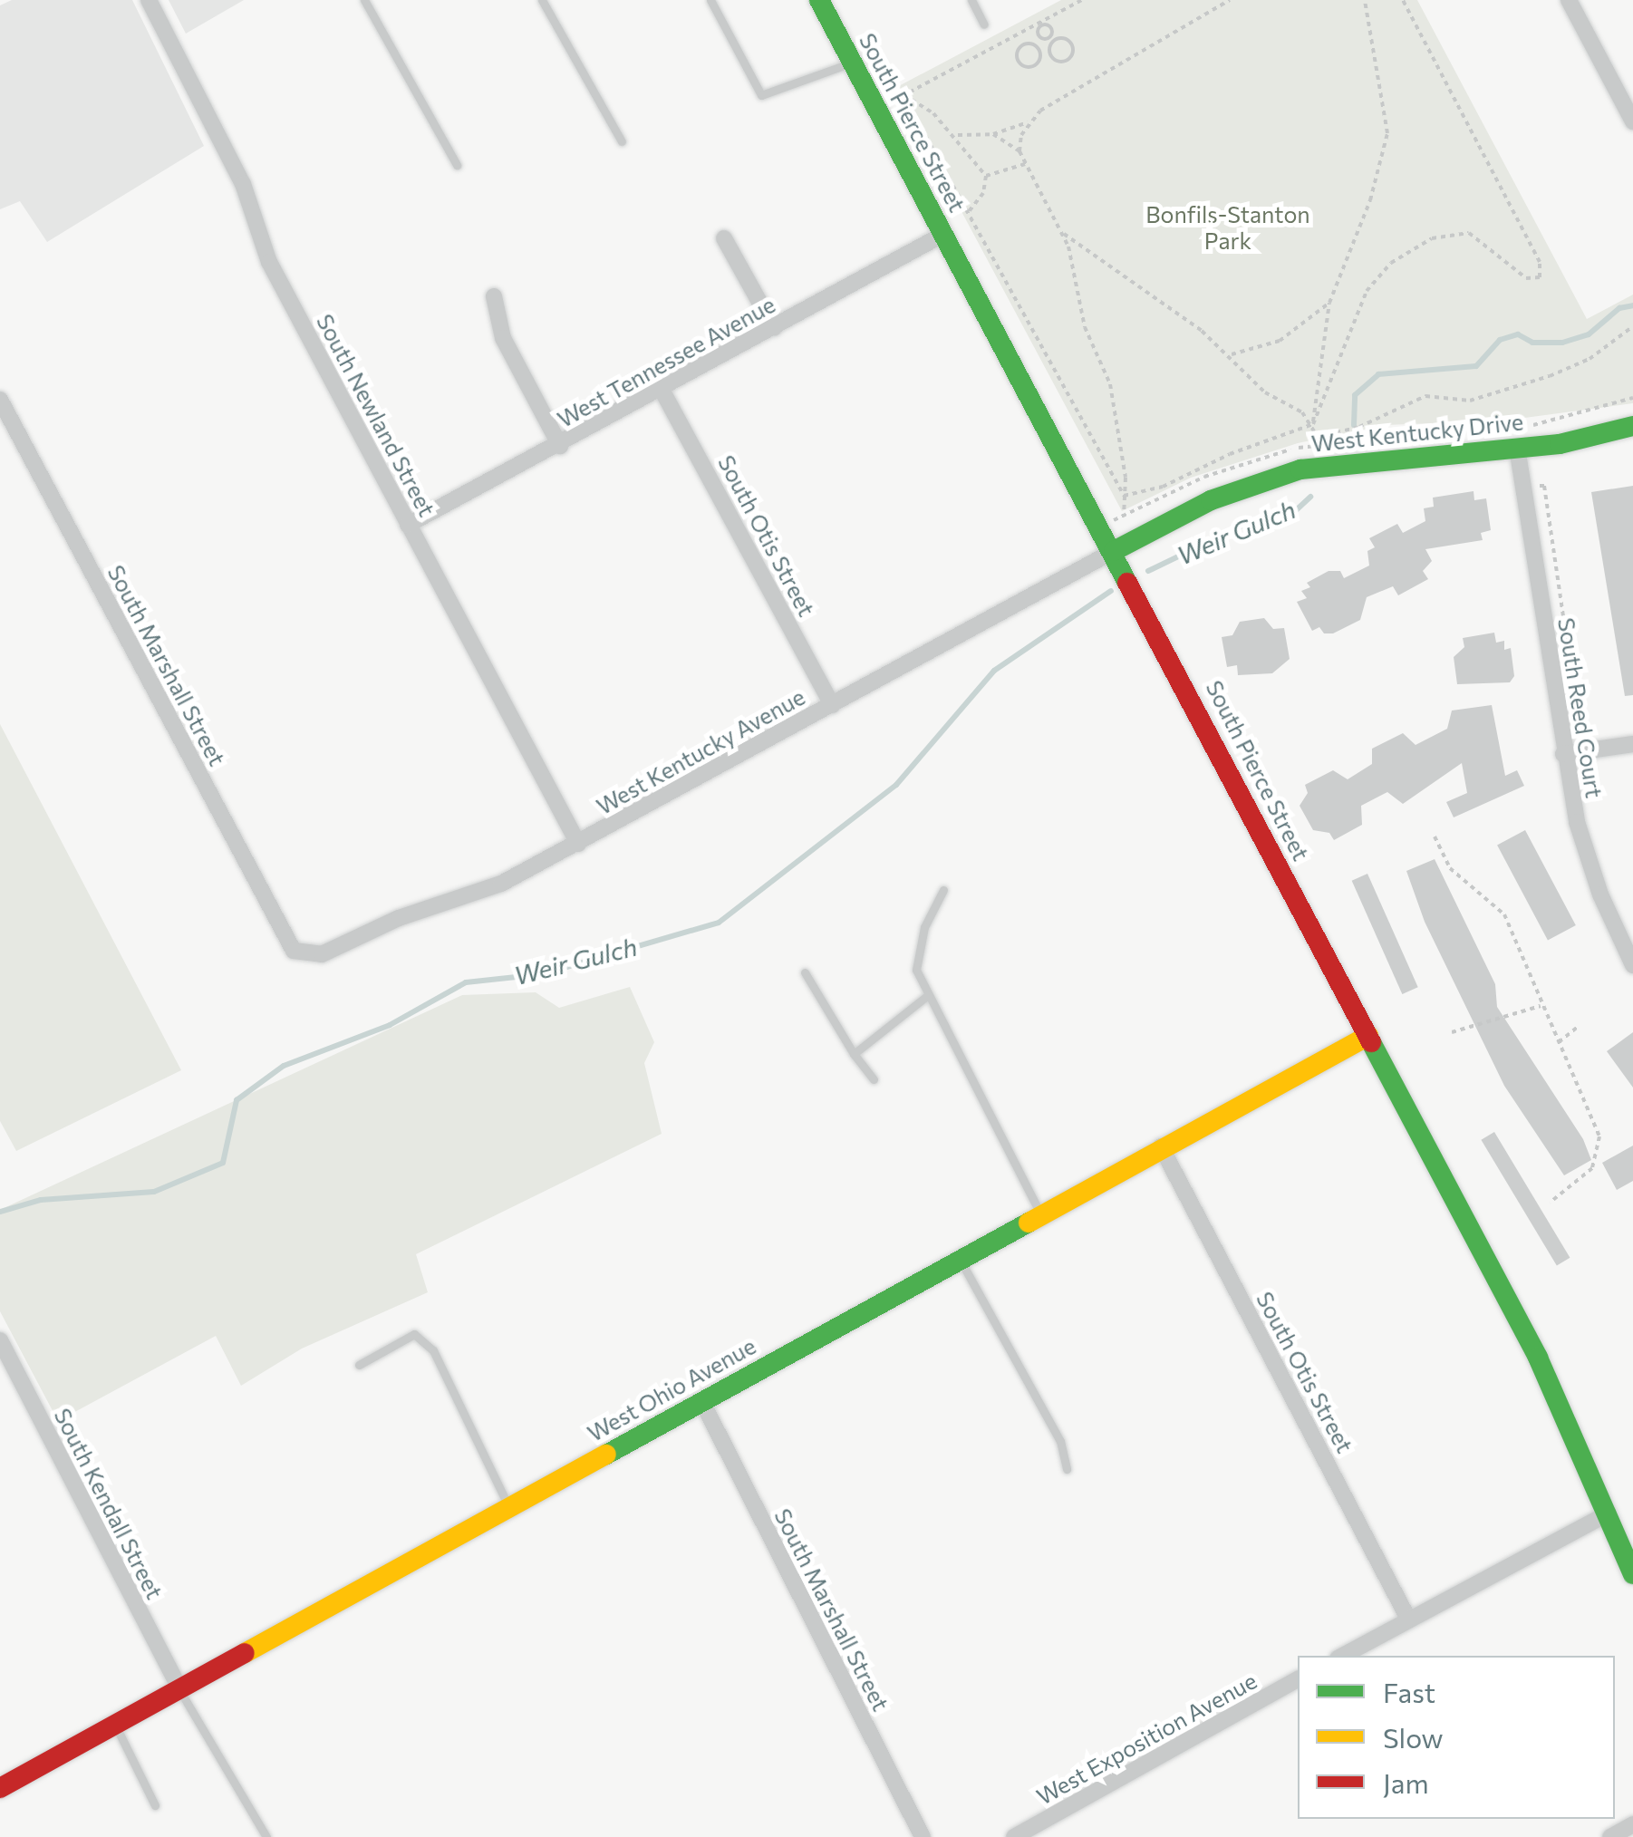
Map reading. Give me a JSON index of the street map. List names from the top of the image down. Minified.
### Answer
{"streets":{"street":["South Pierce Street","West Tennessee Avenue","South Newland Street","West Kentucky Drive","South Otis Street","South Marshall Street","South Reed Court","West Kentucky Avenue","West Ohio Avenue","South Kendall Street","West Exposition Avenue"]},"crossings":[["South Pierce Street","West Tennessee Avenue"],["South Pierce Street","West Kentucky Drive"],["South Pierce Street","West Kentucky Avenue"],["South Pierce Street","West Ohio Avenue"],["West Tennessee Avenue","South Newland Street"],["West Tennessee Avenue","South Otis Street"],["South Newland Street","West Kentucky Avenue"],["West Kentucky Drive","South Reed Court"],["West Kentucky Drive","West Kentucky Avenue"],["South Otis Street","West Kentucky Avenue"],["South Otis Street","West Ohio Avenue"],["South Marshall Street","West Kentucky Avenue"],["South Marshall Street","West Ohio Avenue"],["West Ohio Avenue","South Kendall Street"]],"water":["Weir Gulch"],"parks":["Bonfils-Stanton Park"],"legend":["Fast","Slow","Jam"]}
